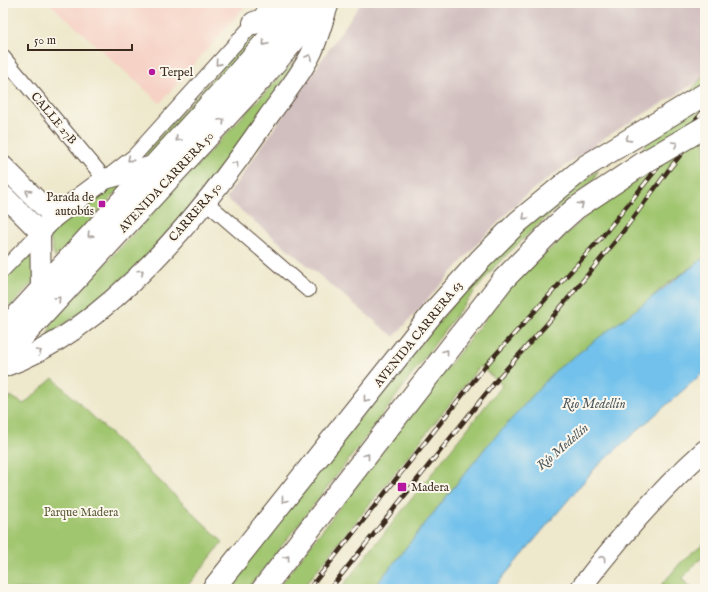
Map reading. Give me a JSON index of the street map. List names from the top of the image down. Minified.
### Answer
{"streets":{"main road":["AVENIDA CARRERA 50","CARRERA 50","AVENIDA CARRERA 63"],"street":["CALLE 27B"]},"crossings":[["AVENIDA CARRERA 50","CARRERA 50"]],"one_way":["CARRERA 50"],"water":["Rio Medellin","Río Medellín"],"parks":["Parque Madera"],"places":{"other":["Terpel"],"transit":["Parada de autobús","Madera"]},"scale_bar":"50 m"}
